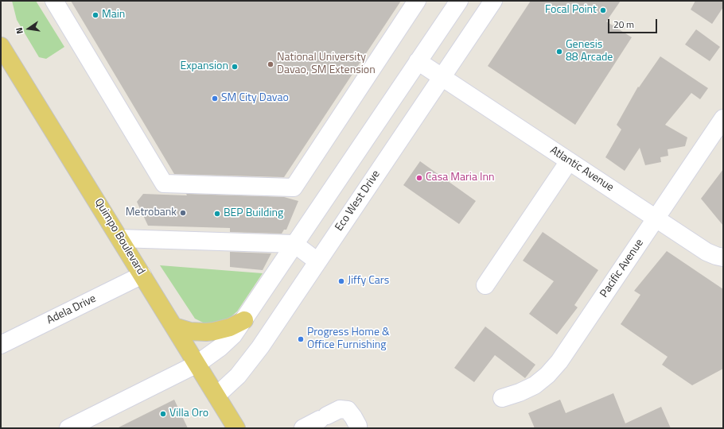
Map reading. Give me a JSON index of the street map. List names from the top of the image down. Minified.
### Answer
{"streets":{"main road":["Quimpo Boulevard"],"street":["Atlantic Avenue","Eco West Drive","Pacific Avenue","Adela Drive"]},"crossings":[["Atlantic Avenue","Eco West Drive"],["Atlantic Avenue","Pacific Avenue"],["Eco West Drive","Quimpo Boulevard"],["Quimpo Boulevard","Adela Drive"]],"places":["Focal Point","Main","Genesis 88 Arcade","National University Davao, SM Extension","Expansion","SM City Davao","Casa Maria Inn","Metrobank","BEP Building","Jiffy Cars","Progress Home & Office Furnishing","Villa Oro"],"scale_bar":"20 m","north":"left"}
